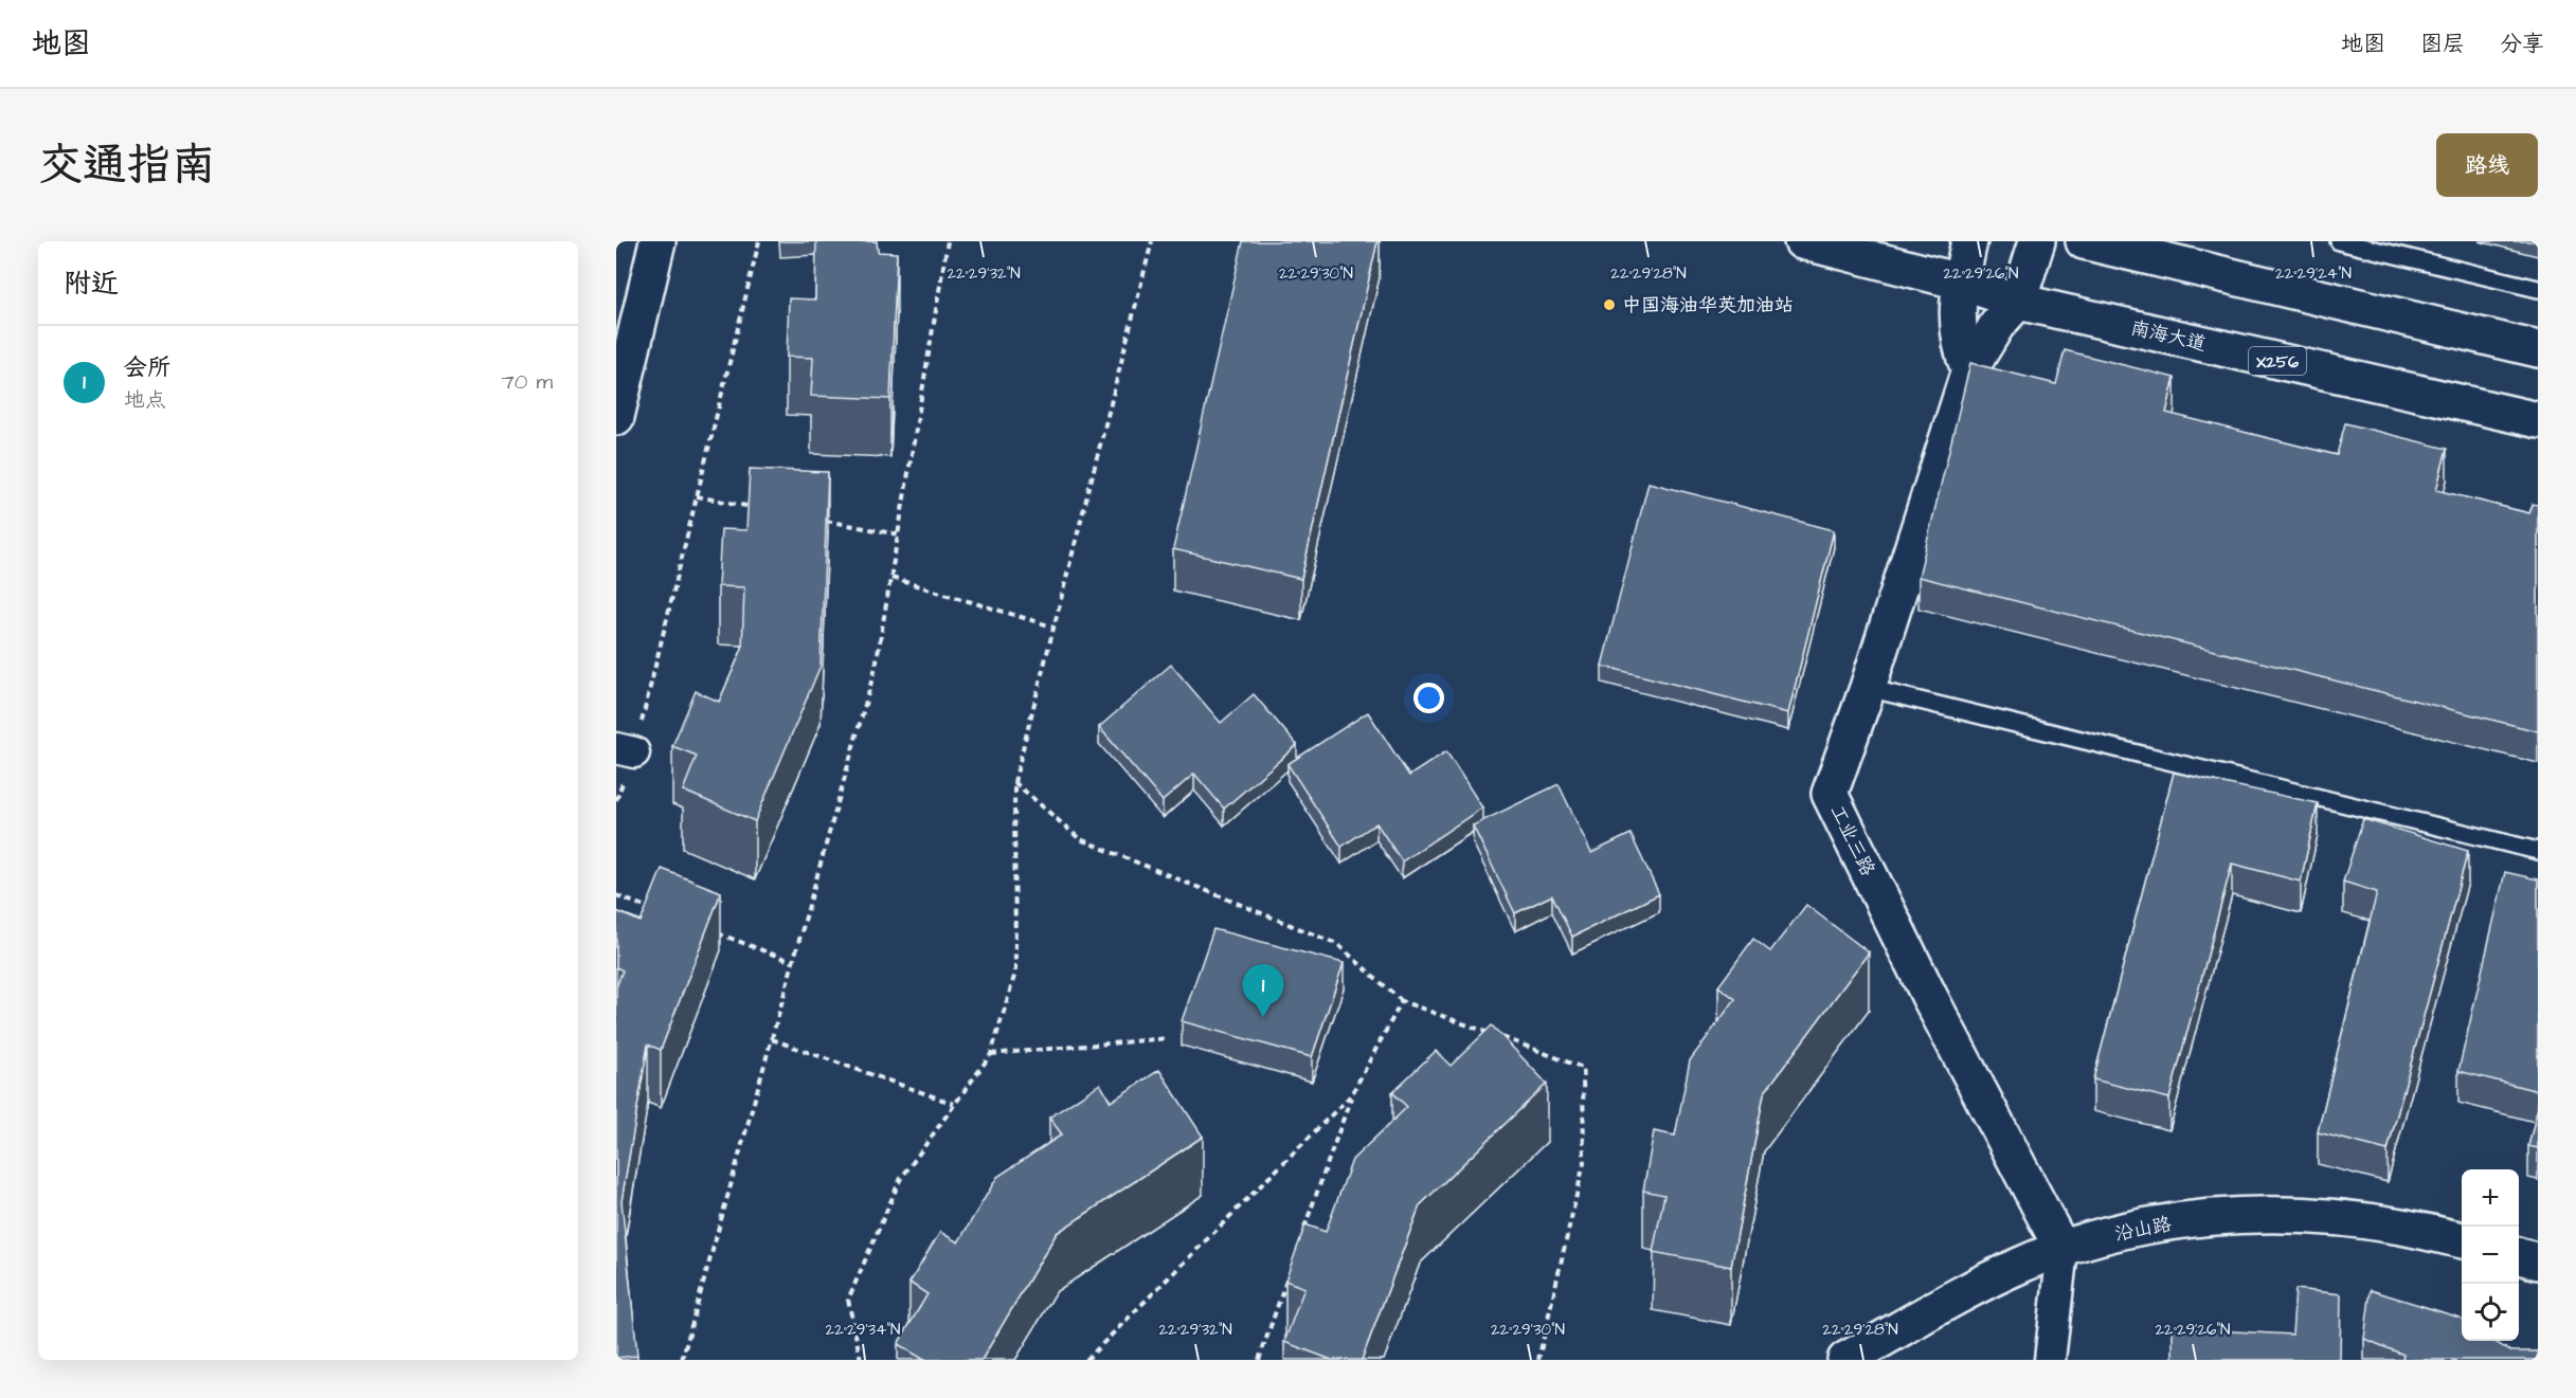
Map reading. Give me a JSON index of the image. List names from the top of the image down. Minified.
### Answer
{"streets":{"street":["南海大道","X256","工业三路","沿山路"]},"crossings":[["南海大道","工业三路"],["工业三路","沿山路"]],"places":["中国海油华英加油站"],"page":{"header":"地图","nav":["地图","图层","分享"],"title":"交通指南","buttons":"路线","heading":"附近","list":[{"mark":"1","name":"会所","note":"地点","value":"70 m"}],"pins":"1","map_buttons":["+","−"]},"coordinates":["22°29'32\"N","22°29'30\"N","22°29'26\"N","22°29'28\"N","22°29'24\"N","22°29'34\"N"]}
